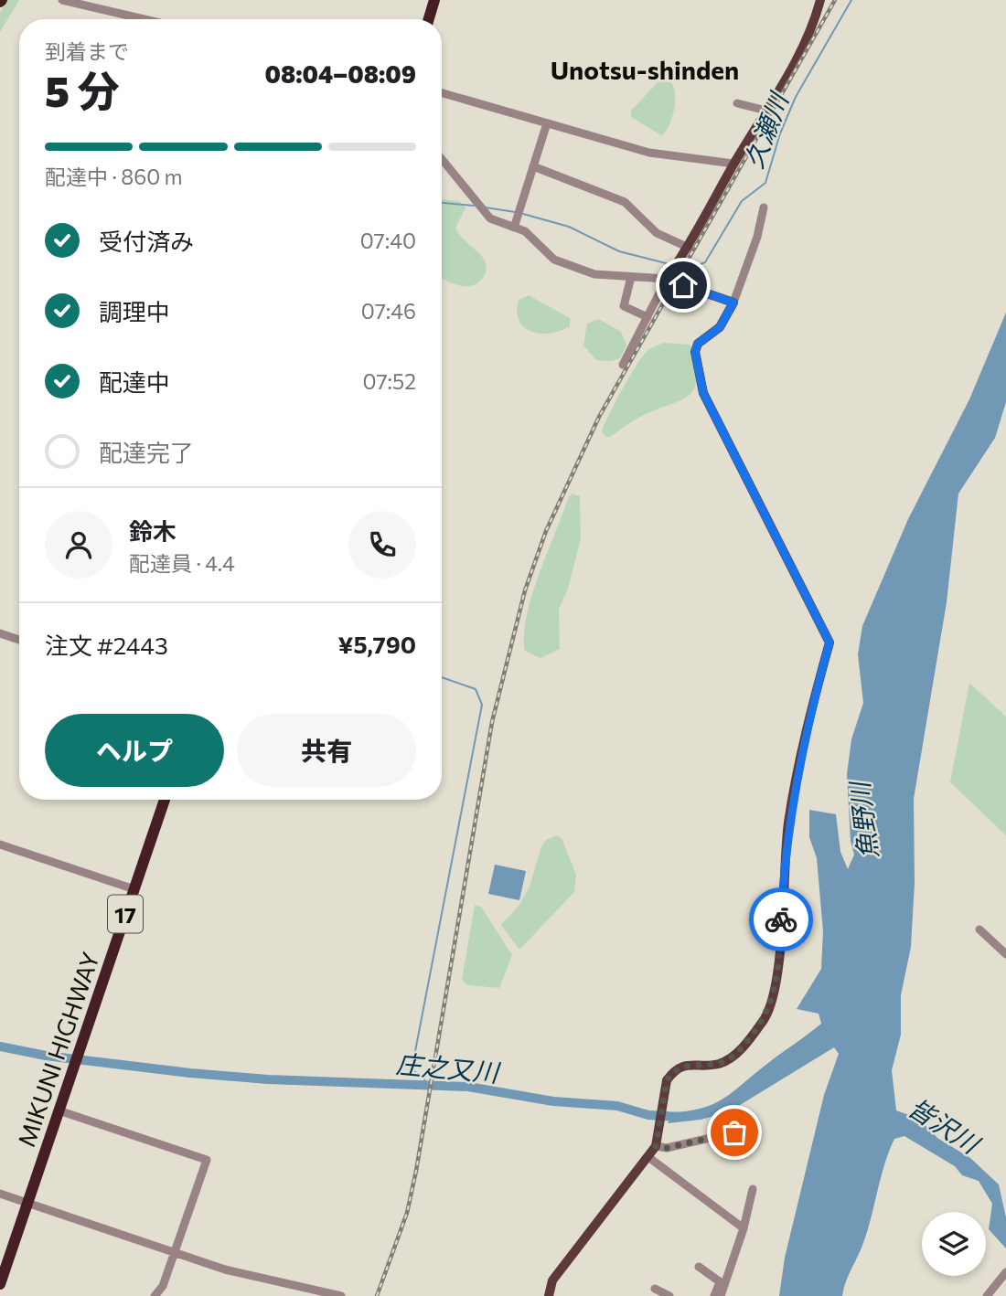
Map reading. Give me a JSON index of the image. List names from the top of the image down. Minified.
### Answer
{"streets":{"highway":["17","MIKUNI HIGHWAY"]},"districts":["Unotsu-shinden"],"water":["久瀬川","魚野川","庄之又川","皆沢川"],"page":{"heading":["5 分","到着まで","08:04–08:09"],"panel":["鈴木","配達員 · 4.4","注文 #2443","¥5,790"],"bar":"配達中 · 860 m","list":[["受付済み","07:40"],["調理中","07:46"],["配達中","07:52"],"配達完了"],"buttons":["ヘルプ","共有"]}}
